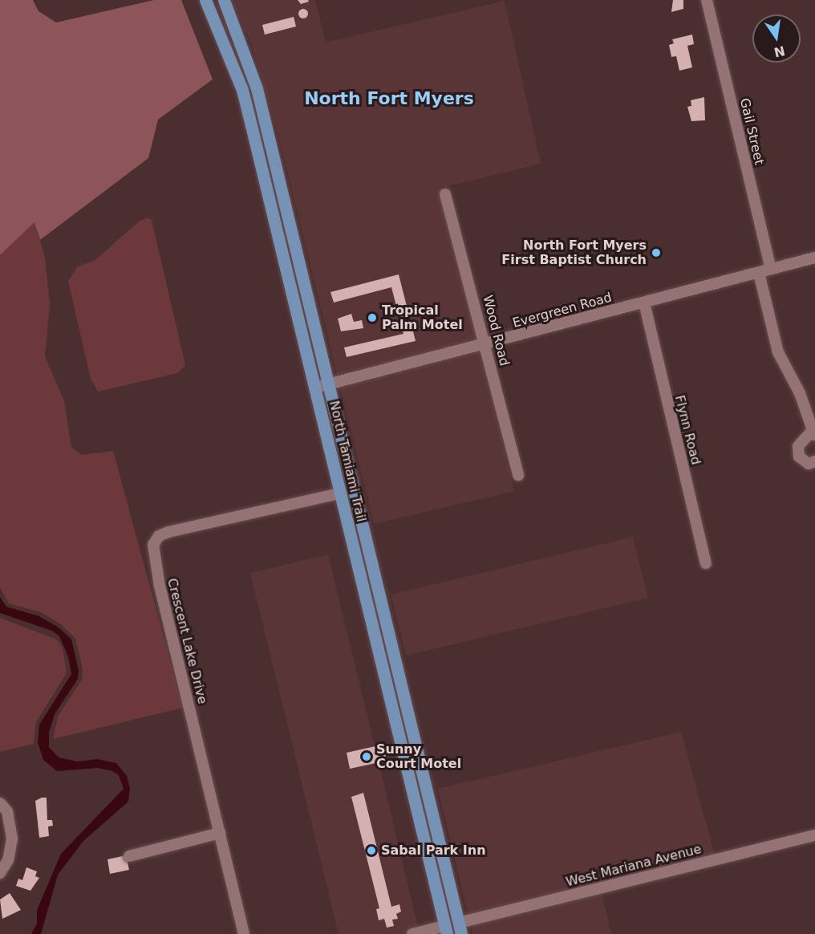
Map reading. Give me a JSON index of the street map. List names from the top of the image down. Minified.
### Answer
{"streets":{"main road":["North Tamiami Trail"],"street":["Gail Street","Evergreen Road","Wood Road","Flynn Road","Crescent Lake Drive","West Mariana Avenue"]},"crossings":[["Gail Street","Evergreen Road"],["Evergreen Road","Wood Road"],["Evergreen Road","Flynn Road"],["Evergreen Road","North Tamiami Trail"],["North Tamiami Trail","Crescent Lake Drive"],["North Tamiami Trail","West Mariana Avenue"]],"districts":["North Fort Myers"],"places":["North Fort Myers First Baptist Church","Tropical Palm Motel","Sunny Court Motel","Sabal Park Inn"],"north":"bottom"}
